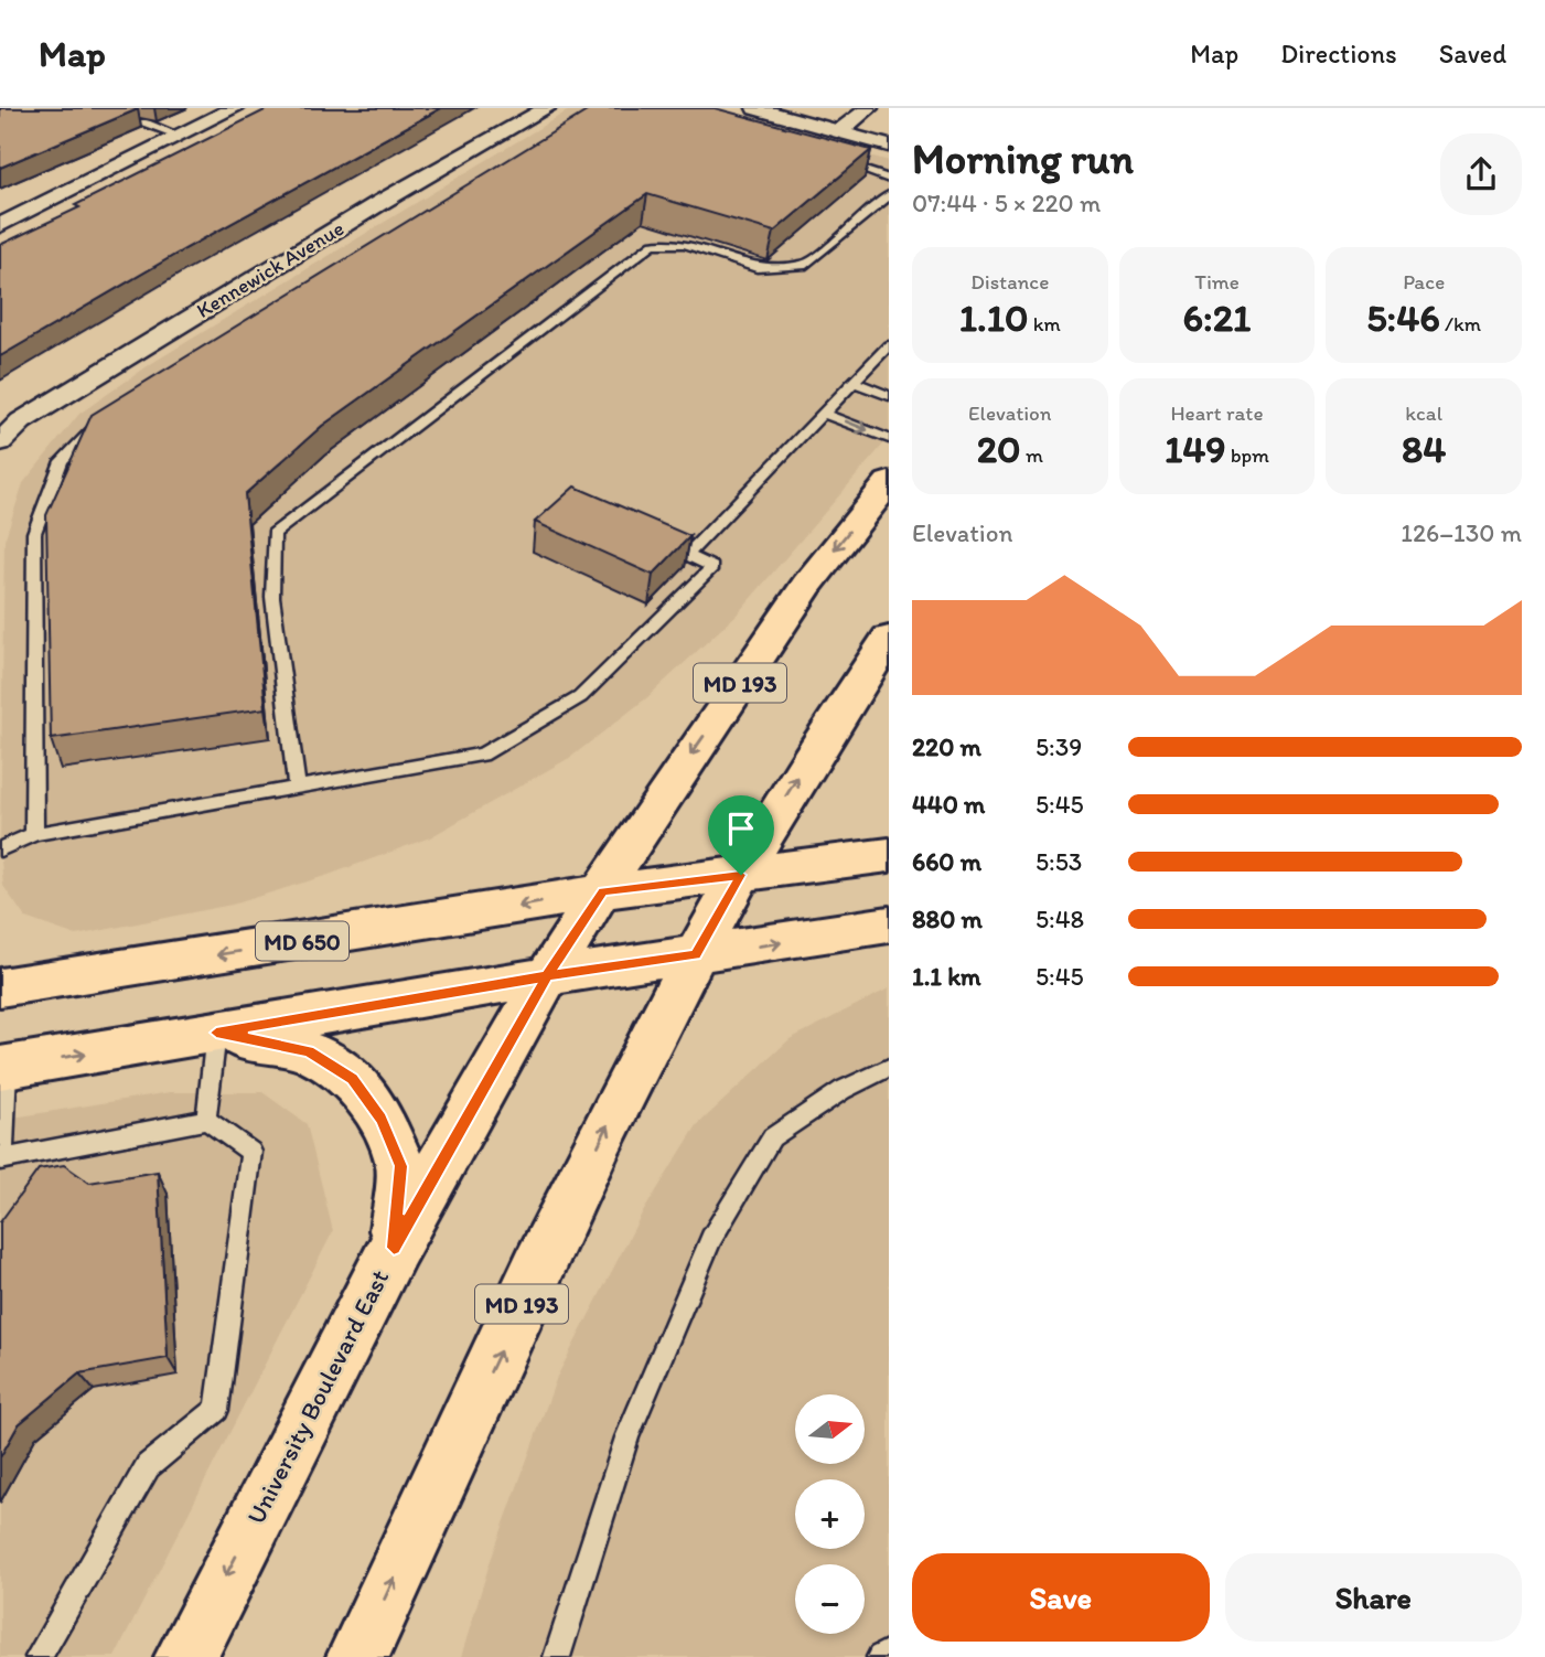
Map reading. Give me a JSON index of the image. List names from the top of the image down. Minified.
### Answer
{"streets":{"main road":["MD 193","MD 650","University Boulevard East"],"street":["Kennewick Avenue"]},"crossings":[["MD 193","MD 650"],["MD 650","University Boulevard East"]],"north":"right","page":{"header":"Map","nav":["Map","Directions","Saved"],"heading":["Morning run","07:44 · 5 × 220 m"],"stats":[["Distance","1.10 km"],["Time","6:21"],["Pace","5:46 /km"],["Elevation","20 m"],["Heart rate","149 bpm"],["kcal","84"]],"chart":["Elevation","126–130 m"],"list":[{"name":"220 m","note":"5:39"},{"name":"440 m","note":"5:45"},{"name":"660 m","note":"5:53"},{"name":"880 m","note":"5:48"},{"name":"1.1 km","note":"5:45"}],"map_buttons":["+","−"],"buttons":["Save","Share"]}}
